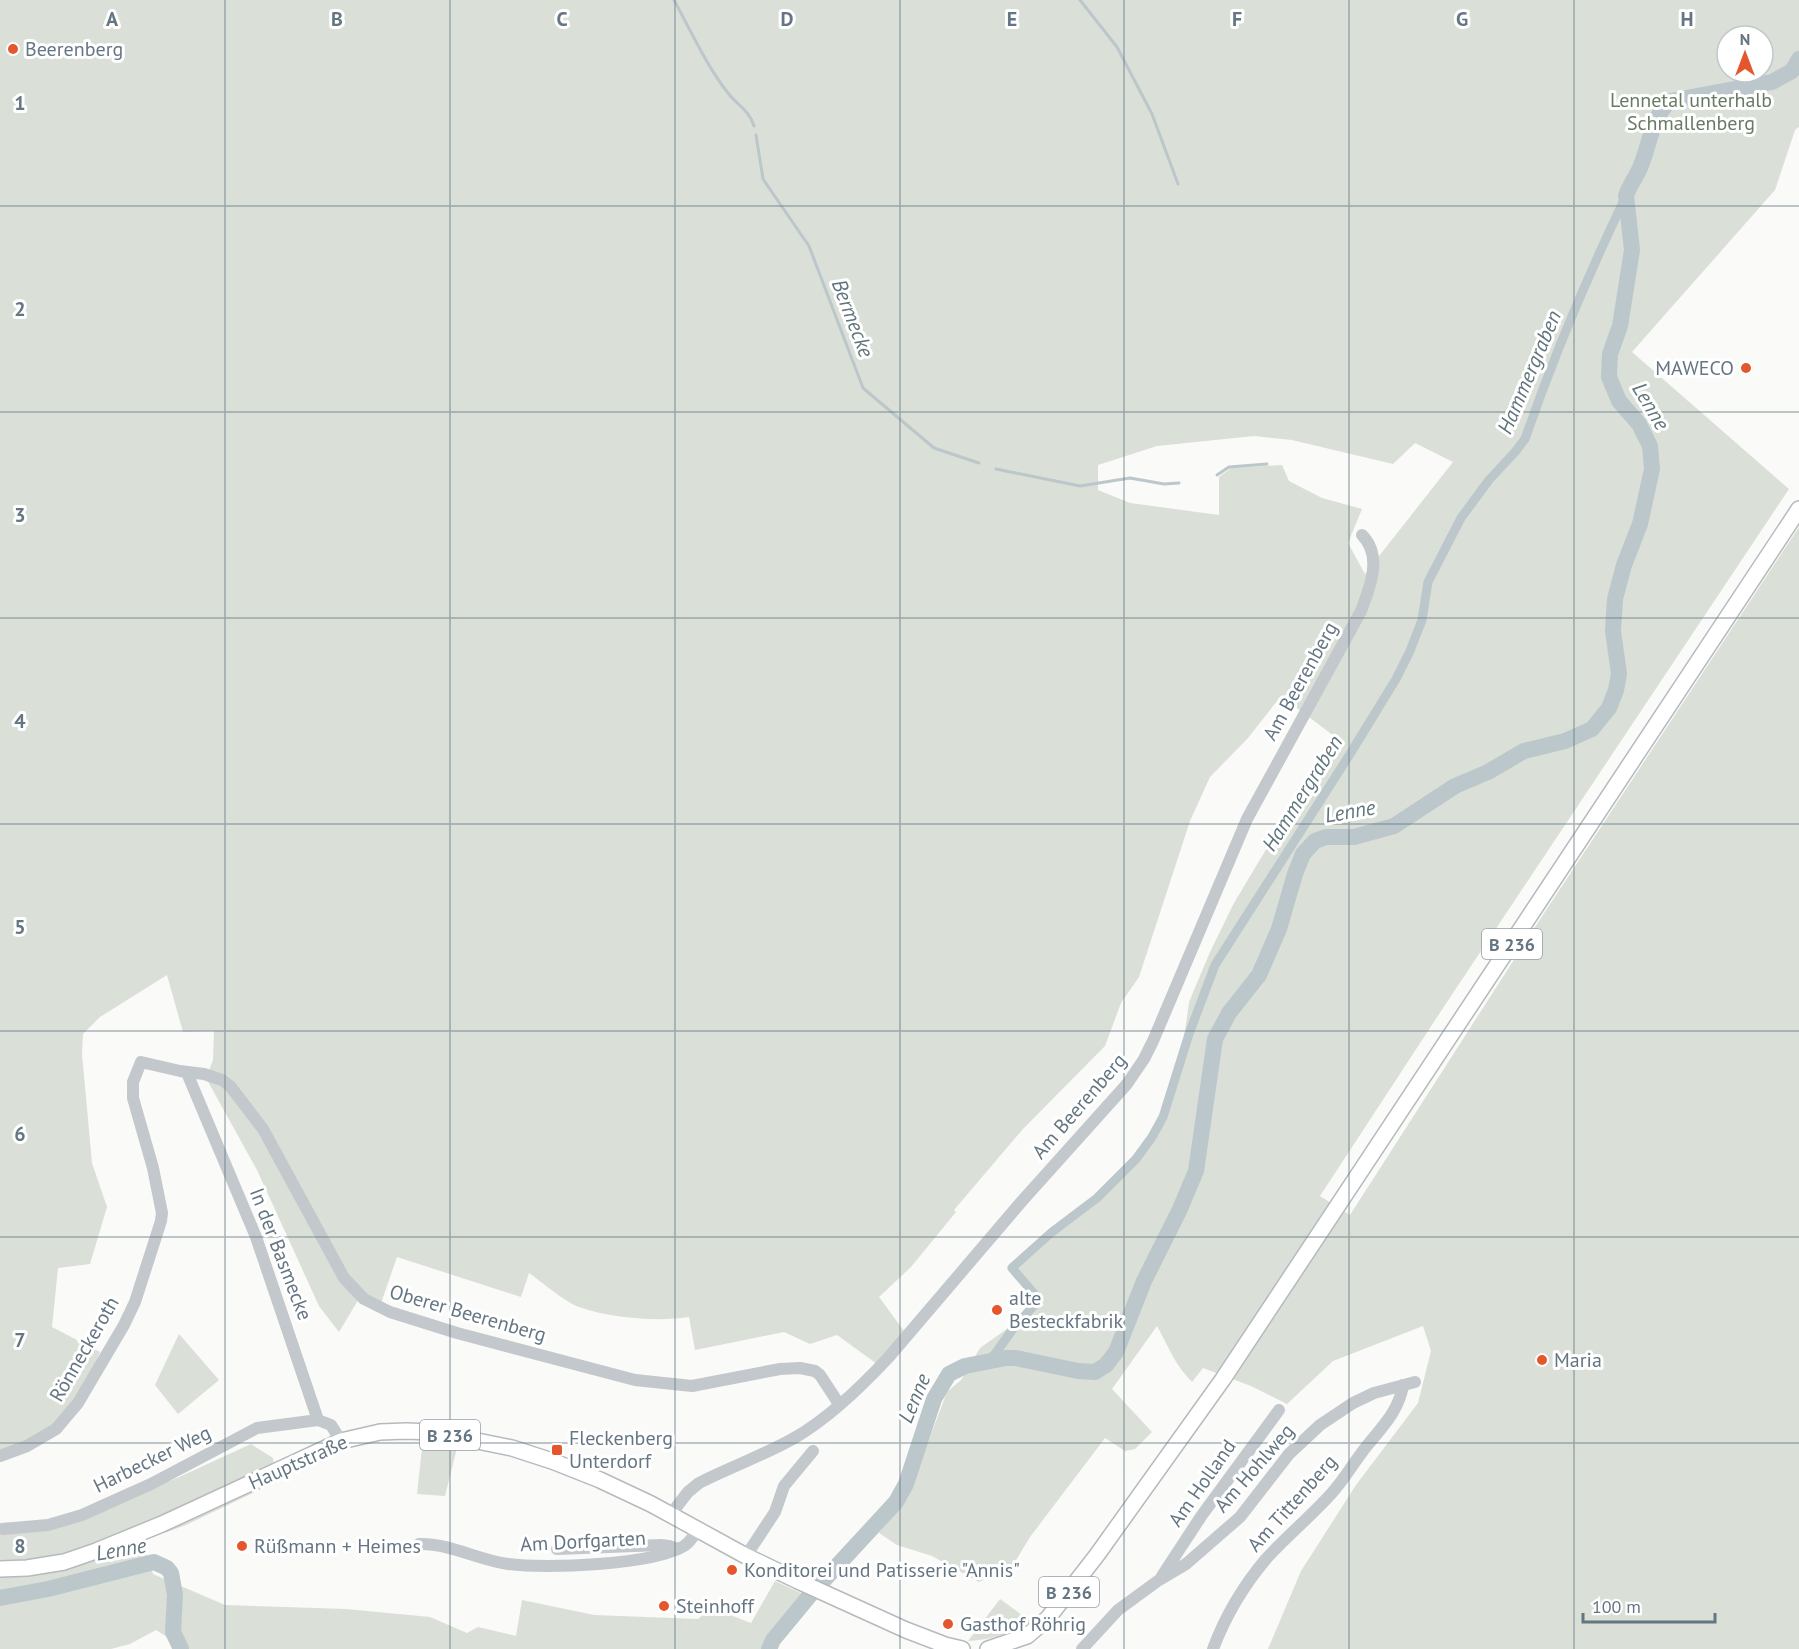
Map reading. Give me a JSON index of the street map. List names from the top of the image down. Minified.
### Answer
{"streets":{"main road":["B 236","Hauptstraße"],"street":["Am Beerenberg","In der Basmecke","Oberer Beerenberg","Rönneckeroth","Harbecker Weg","Am Hohlweg","Am Holland","Am Tittenberg","Am Dorfgarten"]},"crossings":[["Am Beerenberg","Oberer Beerenberg"],["Am Beerenberg","Hauptstraße"],["In der Basmecke","Oberer Beerenberg"],["In der Basmecke","Rönneckeroth"],["In der Basmecke","Harbecker Weg"],["Oberer Beerenberg","Rönneckeroth"],["Hauptstraße","Am Dorfgarten"],["Am Hohlweg","Am Holland"],["Am Hohlweg","Am Tittenberg"]],"water":["Bermecke","Hammergraben","Lenne"],"parks":["Lennetal unterhalb Schmallenberg"],"places":{"other":["Beerenberg","MAWECO","alte Besteckfabrik","Maria","Rüßmann + Heimes","Konditorei und Patisserie \"Annis\"","Steinhoff","Gasthof Röhrig"],"transit":["Fleckenberg Unterdorf"]},"scale_bar":"100 m","north":"top","grid":{"columns":["A","B","C","D","E","F","G","H"],"rows":["1","2","3","4","5","6","7","8"]}}
